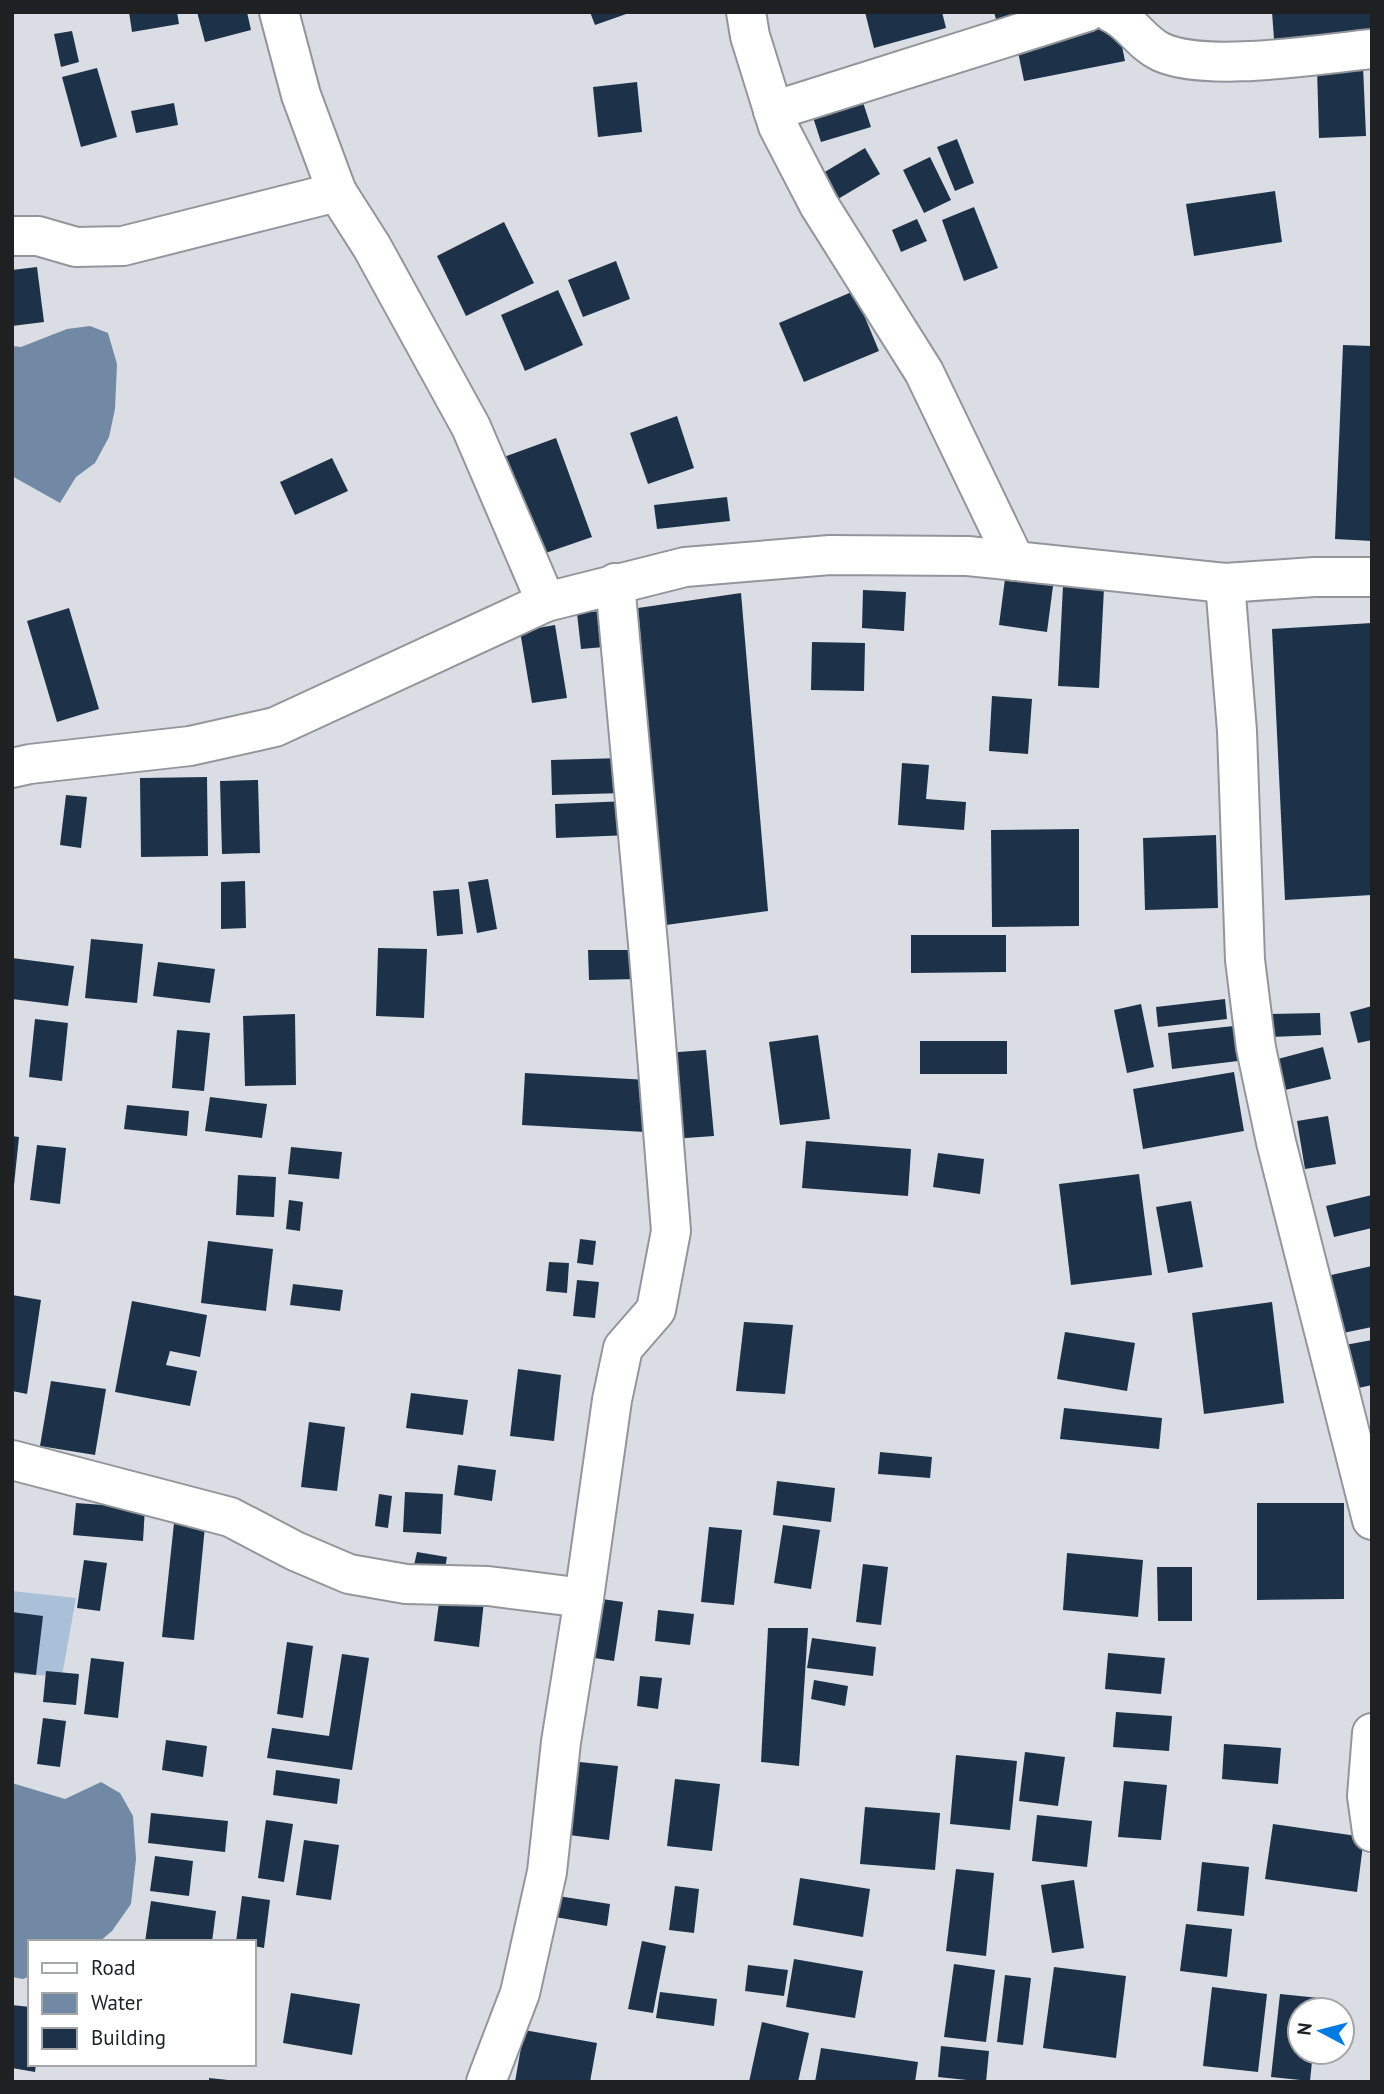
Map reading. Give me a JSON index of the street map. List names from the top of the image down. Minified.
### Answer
{"legend":["Road","Water","Building"],"north":"left"}
